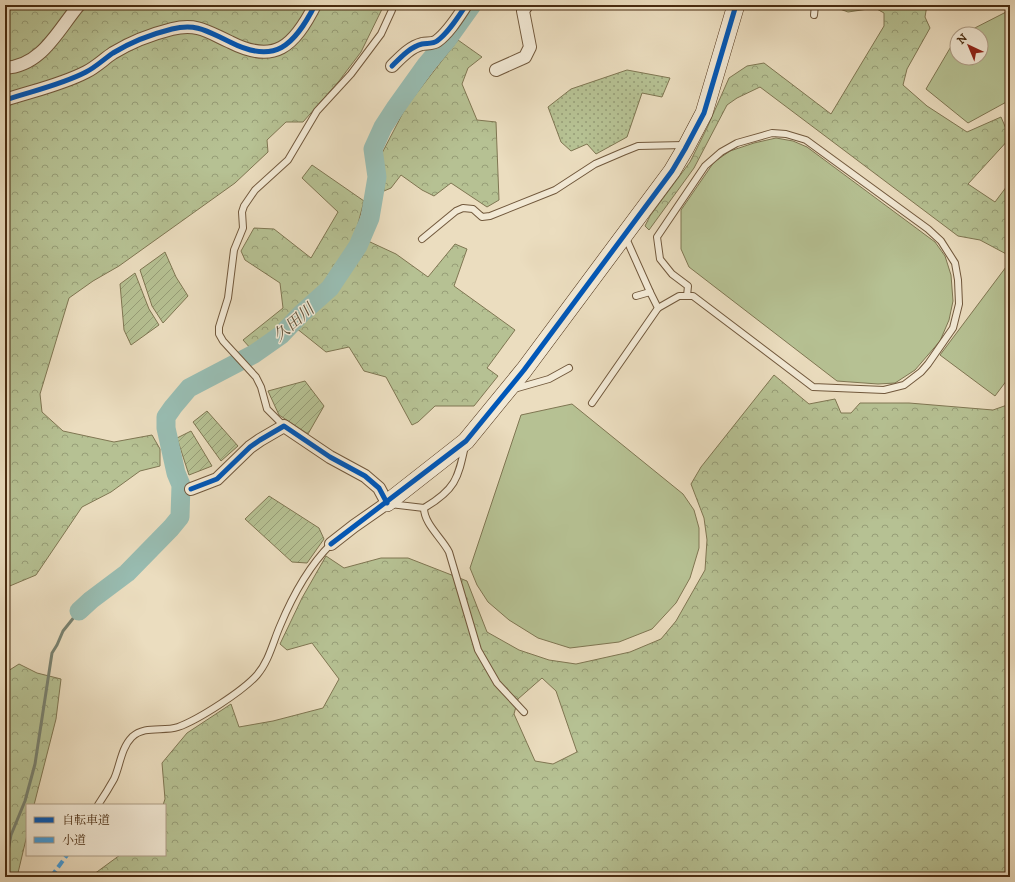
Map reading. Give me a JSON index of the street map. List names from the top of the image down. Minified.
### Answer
{"water":["久田川"],"legend":["自転車道","小道"],"north":"top left"}
